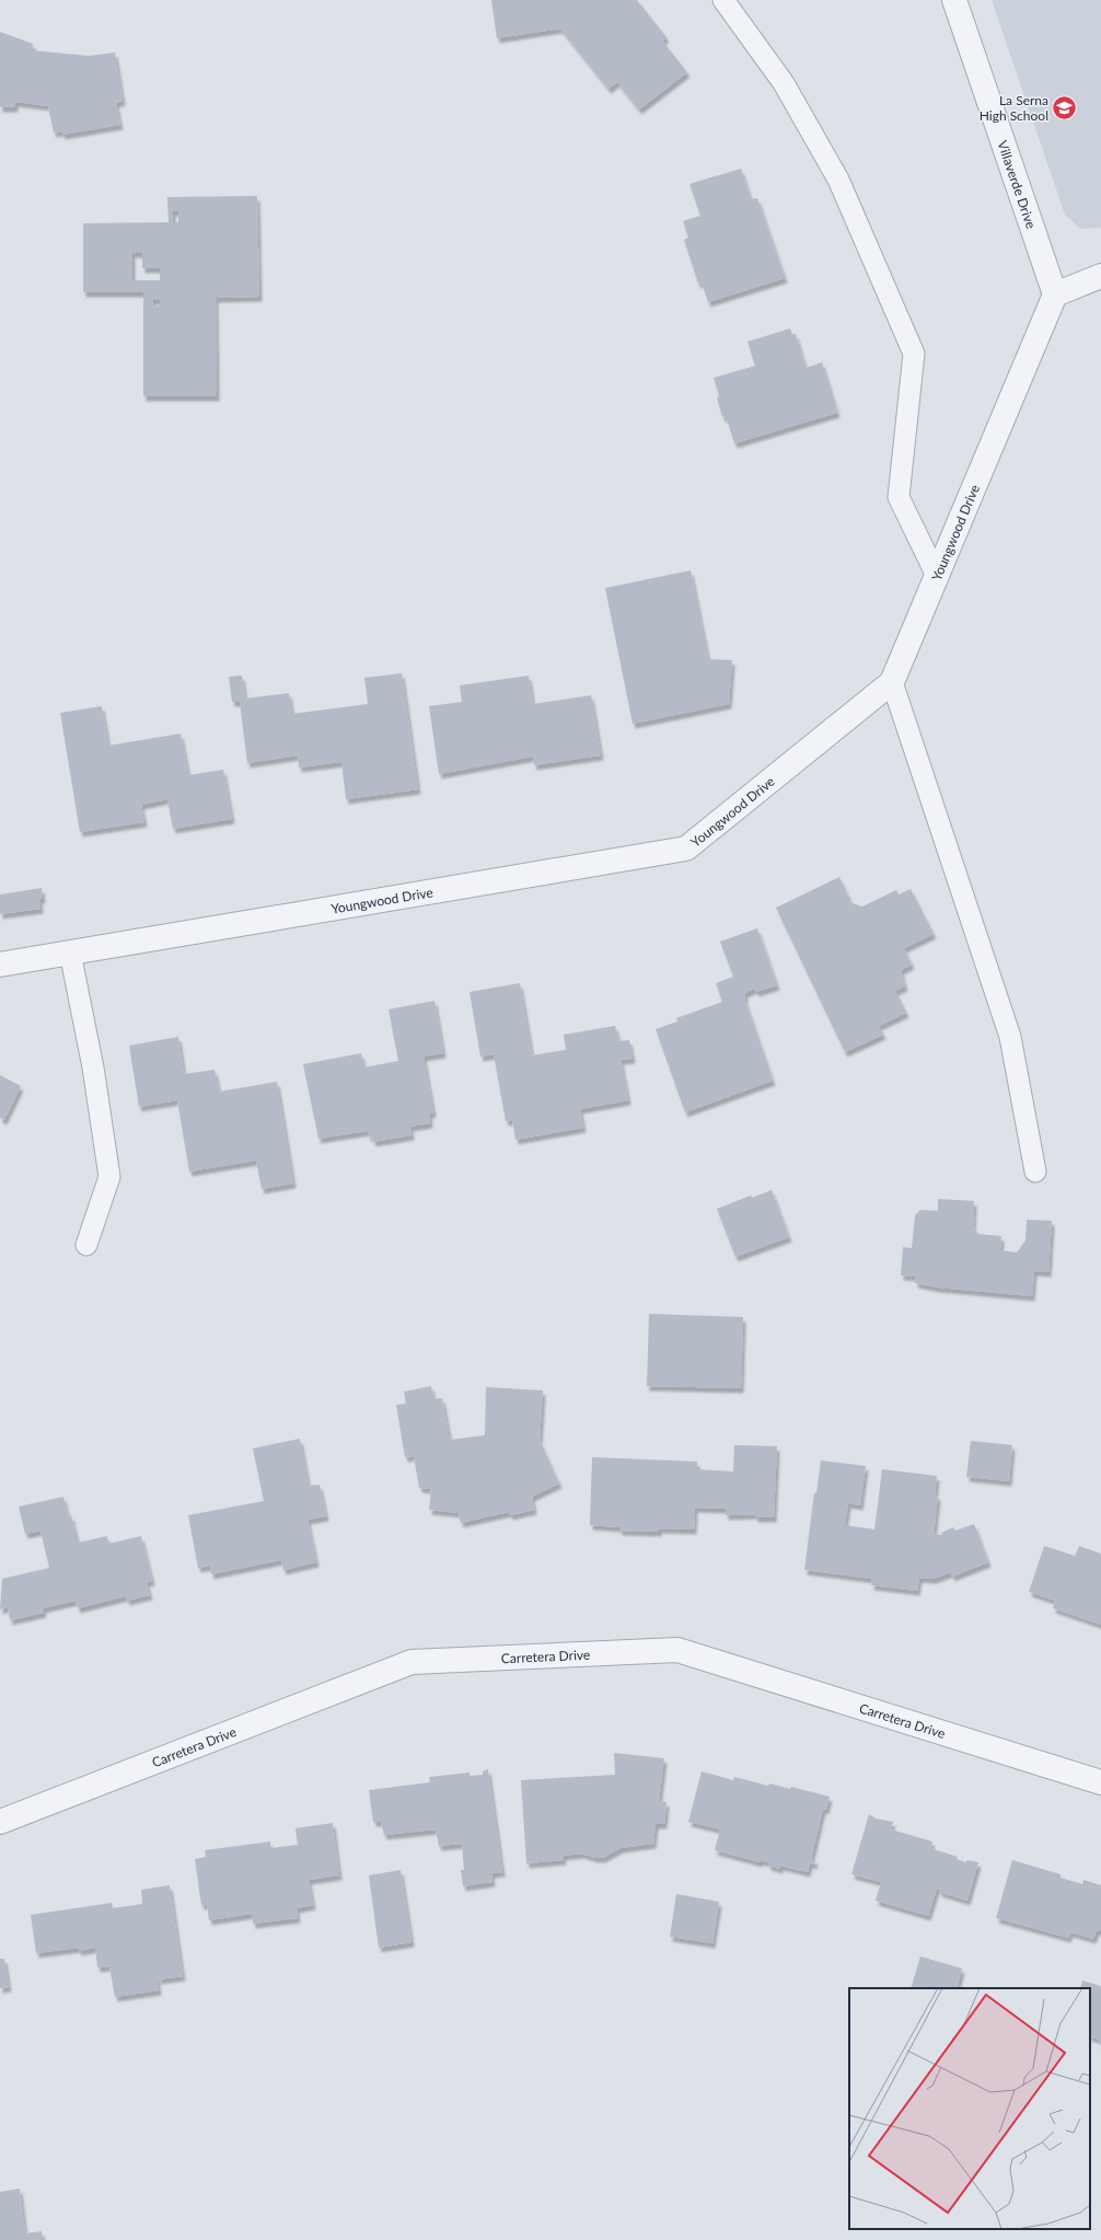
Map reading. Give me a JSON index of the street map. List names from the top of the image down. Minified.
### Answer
{"streets":{"street":["Villaverde Drive","Youngwood Drive","Carretera Drive"]},"crossings":[["Villaverde Drive","Youngwood Drive"]],"places":{"school or university":["La Serna High School"]}}
